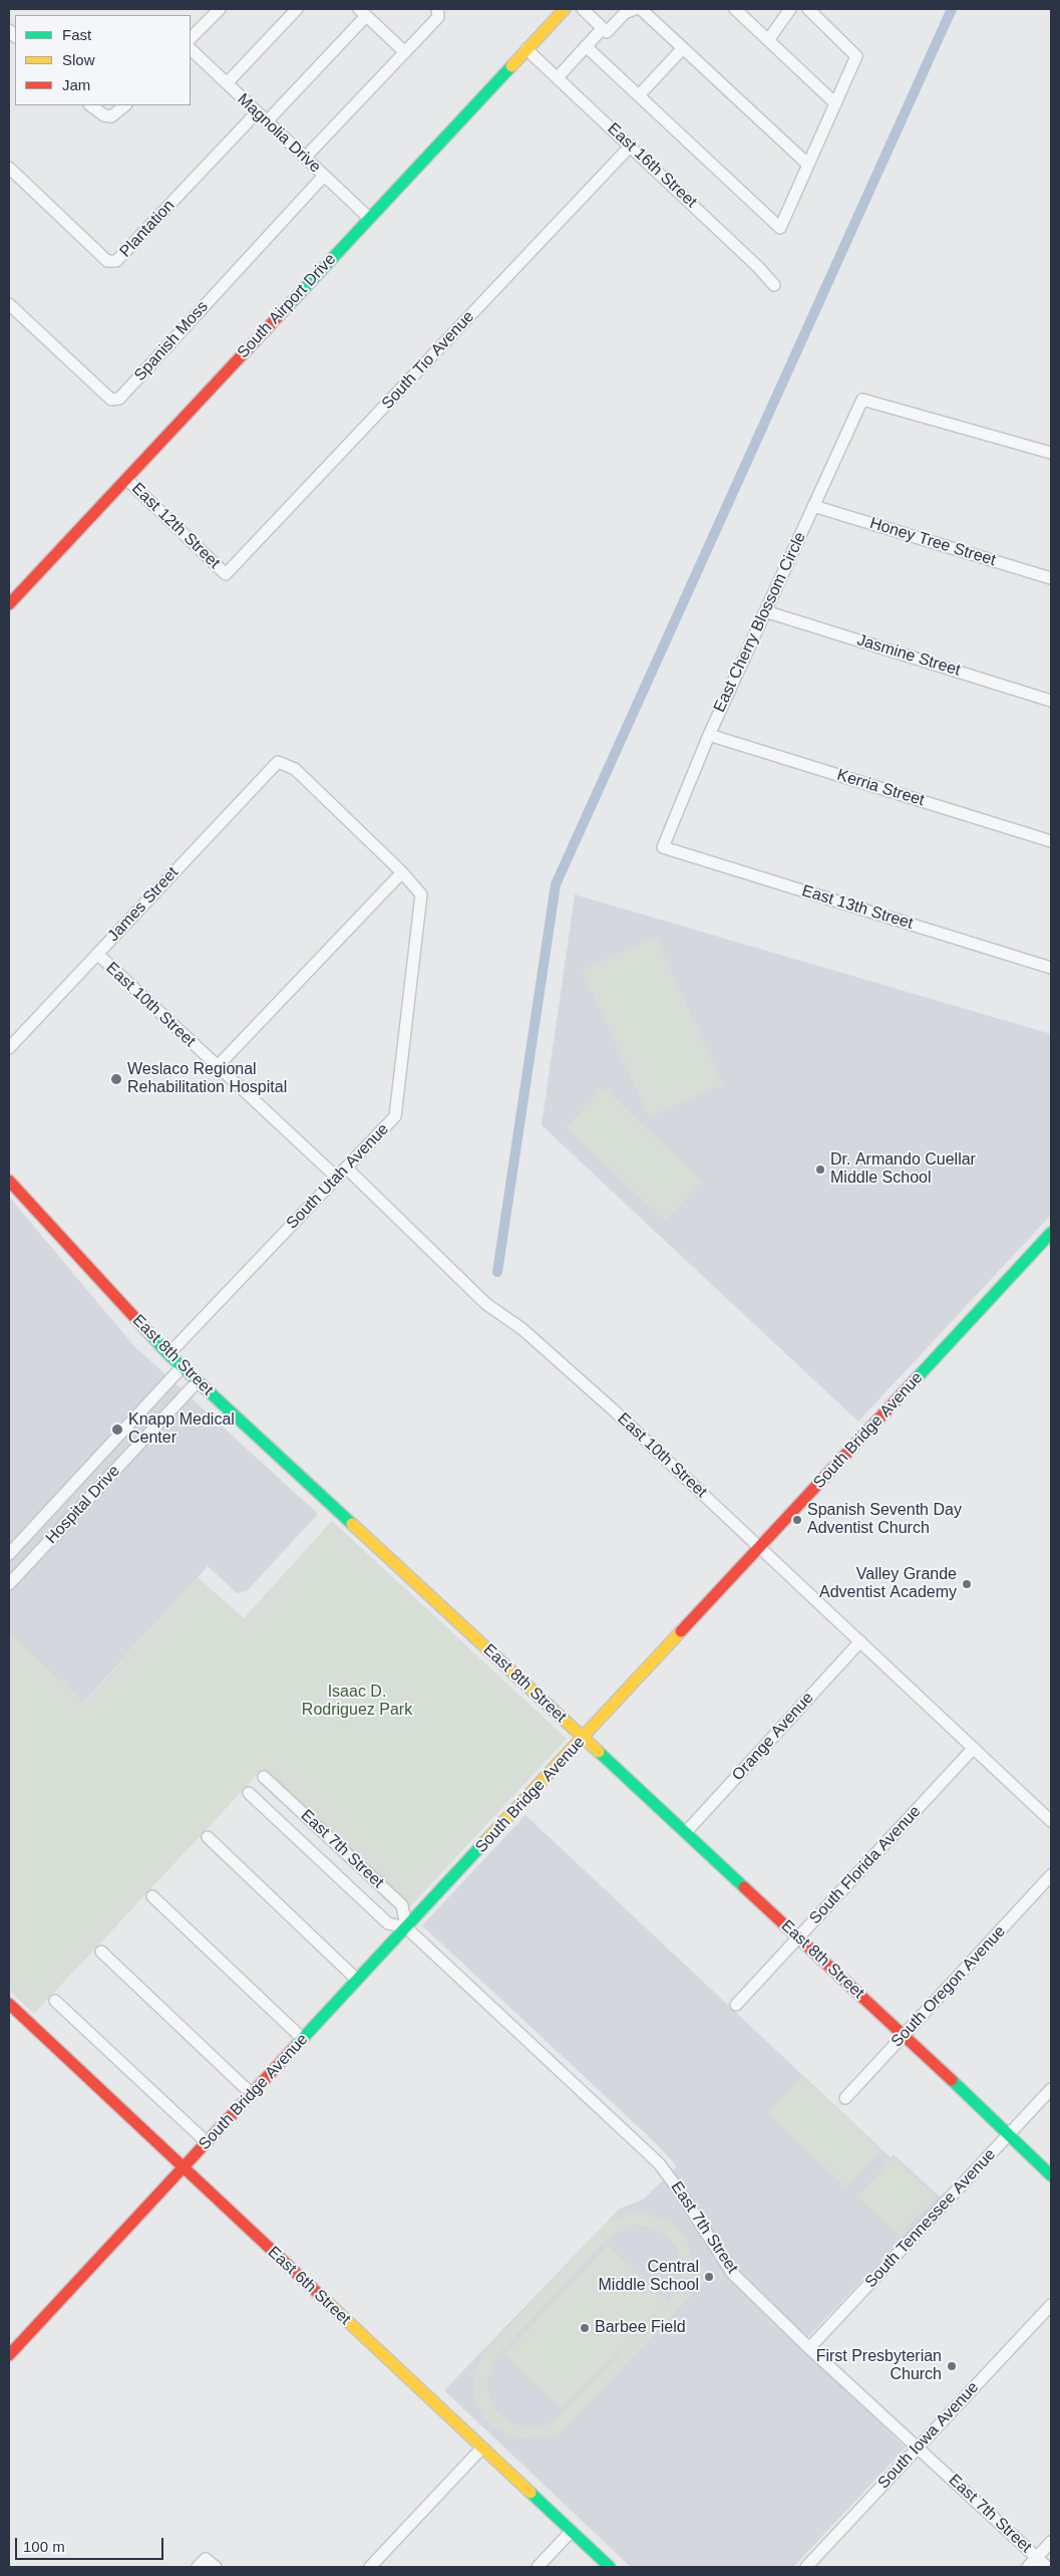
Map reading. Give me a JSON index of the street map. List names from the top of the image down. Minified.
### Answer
{"streets":{"street":["Magnolia Drive","East 16th Street","Plantation","South Airport Drive","Spanish Moss","South Tio Avenue","East 12th Street","Honey Tree Street","East Cherry Blossom Circle","Jasmine Street","Kerria Street","James Street","East 13th Street","East 10th Street","South Utah Avenue","East 8th Street","South Bridge Avenue","Hospital Drive","Orange Avenue","East 7th Street","South Florida Avenue","South Oregon Avenue","South Tennessee Avenue","East 6th Street","South Iowa Avenue"]},"crossings":[["Magnolia Drive","Plantation"],["Magnolia Drive","South Airport Drive"],["Magnolia Drive","Spanish Moss"],["East 16th Street","South Airport Drive"],["East 16th Street","South Tio Avenue"],["South Airport Drive","East 12th Street"],["South Tio Avenue","East 12th Street"],["Honey Tree Street","East Cherry Blossom Circle"],["East Cherry Blossom Circle","Jasmine Street"],["East Cherry Blossom Circle","Kerria Street"],["East Cherry Blossom Circle","East 13th Street"],["James Street","East 10th Street"],["James Street","South Utah Avenue"],["East 10th Street","South Utah Avenue"],["East 10th Street","South Bridge Avenue"],["East 10th Street","Orange Avenue"],["East 10th Street","South Florida Avenue"],["South Utah Avenue","East 8th Street"],["East 8th Street","South Bridge Avenue"],["East 8th Street","Hospital Drive"],["East 8th Street","Orange Avenue"],["East 8th Street","South Florida Avenue"],["East 8th Street","South Oregon Avenue"],["East 8th Street","South Tennessee Avenue"],["South Bridge Avenue","East 7th Street"],["South Bridge Avenue","East 6th Street"],["East 7th Street","South Tennessee Avenue"],["East 7th Street","South Iowa Avenue"]],"parks":["Isaac D. Rodriguez Park"],"places":["Weslaco Regional Rehabilitation Hospital","Dr. Armando Cuellar Middle School","Knapp Medical Center","Spanish Seventh Day Adventist Church","Valley Grande Adventist Academy","Central Middle School","Barbee Field","First Presbyterian Church"],"legend":["Fast","Slow","Jam"],"scale_bar":"100 m"}
